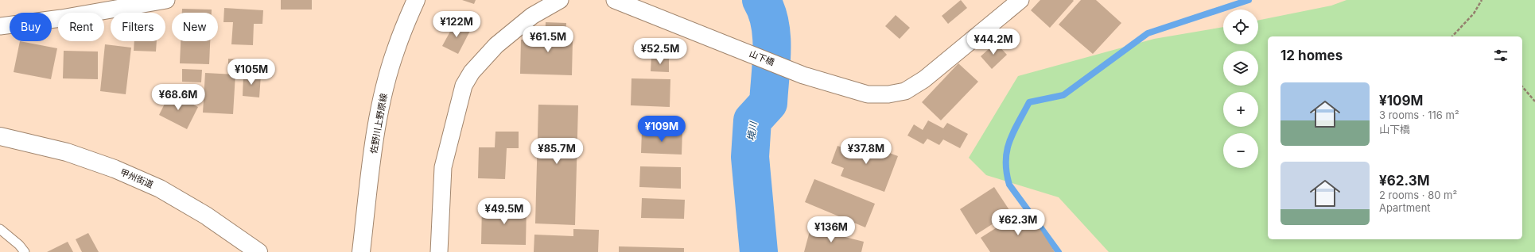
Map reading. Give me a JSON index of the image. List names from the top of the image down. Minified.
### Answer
{"streets":{"main road":["佐野川上野原線","甲州街道"],"street":["山下橋"]},"water":["境川"],"page":{"map_buttons":["+","−"],"price":["¥122M","¥61.5M","¥44.2M","¥52.5M","¥105M","¥68.6M","¥109M","¥85.7M","¥37.8M","¥49.5M","¥62.3M","¥136M"],"chip":["Buy","Rent","Filters","New"],"heading":"12 homes","list":[{"name":"¥109M","note":"3 rooms · 116 m² · 山下橋"},{"name":"¥62.3M","note":"2 rooms · 80 m² · Apartment"}]}}
